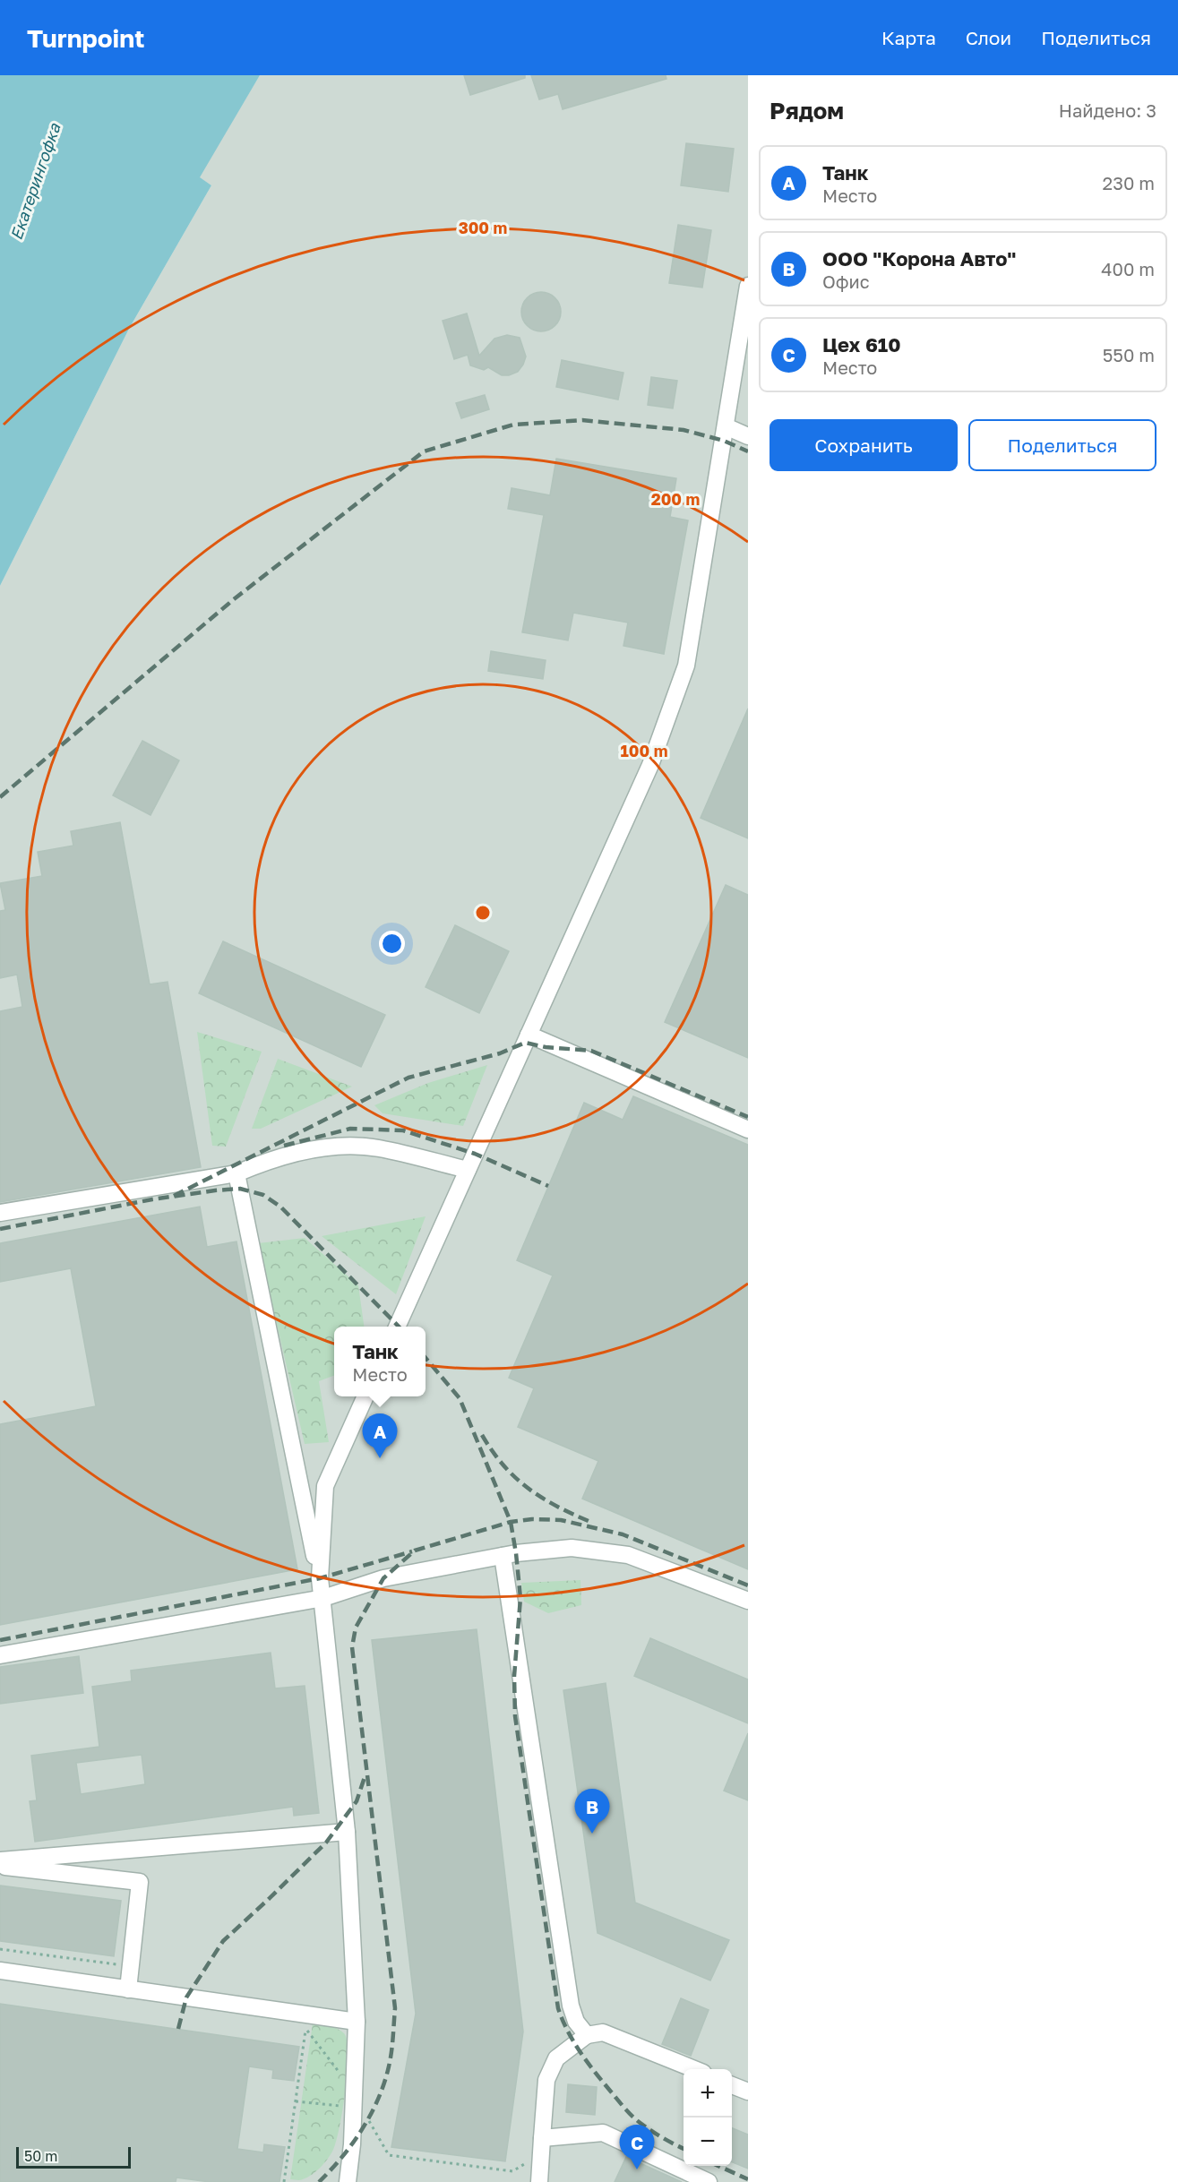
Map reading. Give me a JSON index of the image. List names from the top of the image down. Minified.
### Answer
{"water":["Екатерингофка"],"scale_bar":"50 m","page":{"header":"Turnpoint","nav":["Карта","Слои","Поделиться"],"heading":["Рядом","Найдено: 3"],"list":[{"mark":"A","name":"Танк","note":"Место","value":"230 m"},{"mark":"B","name":"ООО \"Корона Авто\"","note":"Офис","value":"400 m"},{"mark":"C","name":"Цех 610","note":"Место","value":"550 m"}],"buttons":["Сохранить","Поделиться"],"popup":["Танк","Место"],"pins":["A","B","C"],"map_buttons":["+","−"],"scale":"50 m"},"rings":["300 m","200 m","100 m"]}
